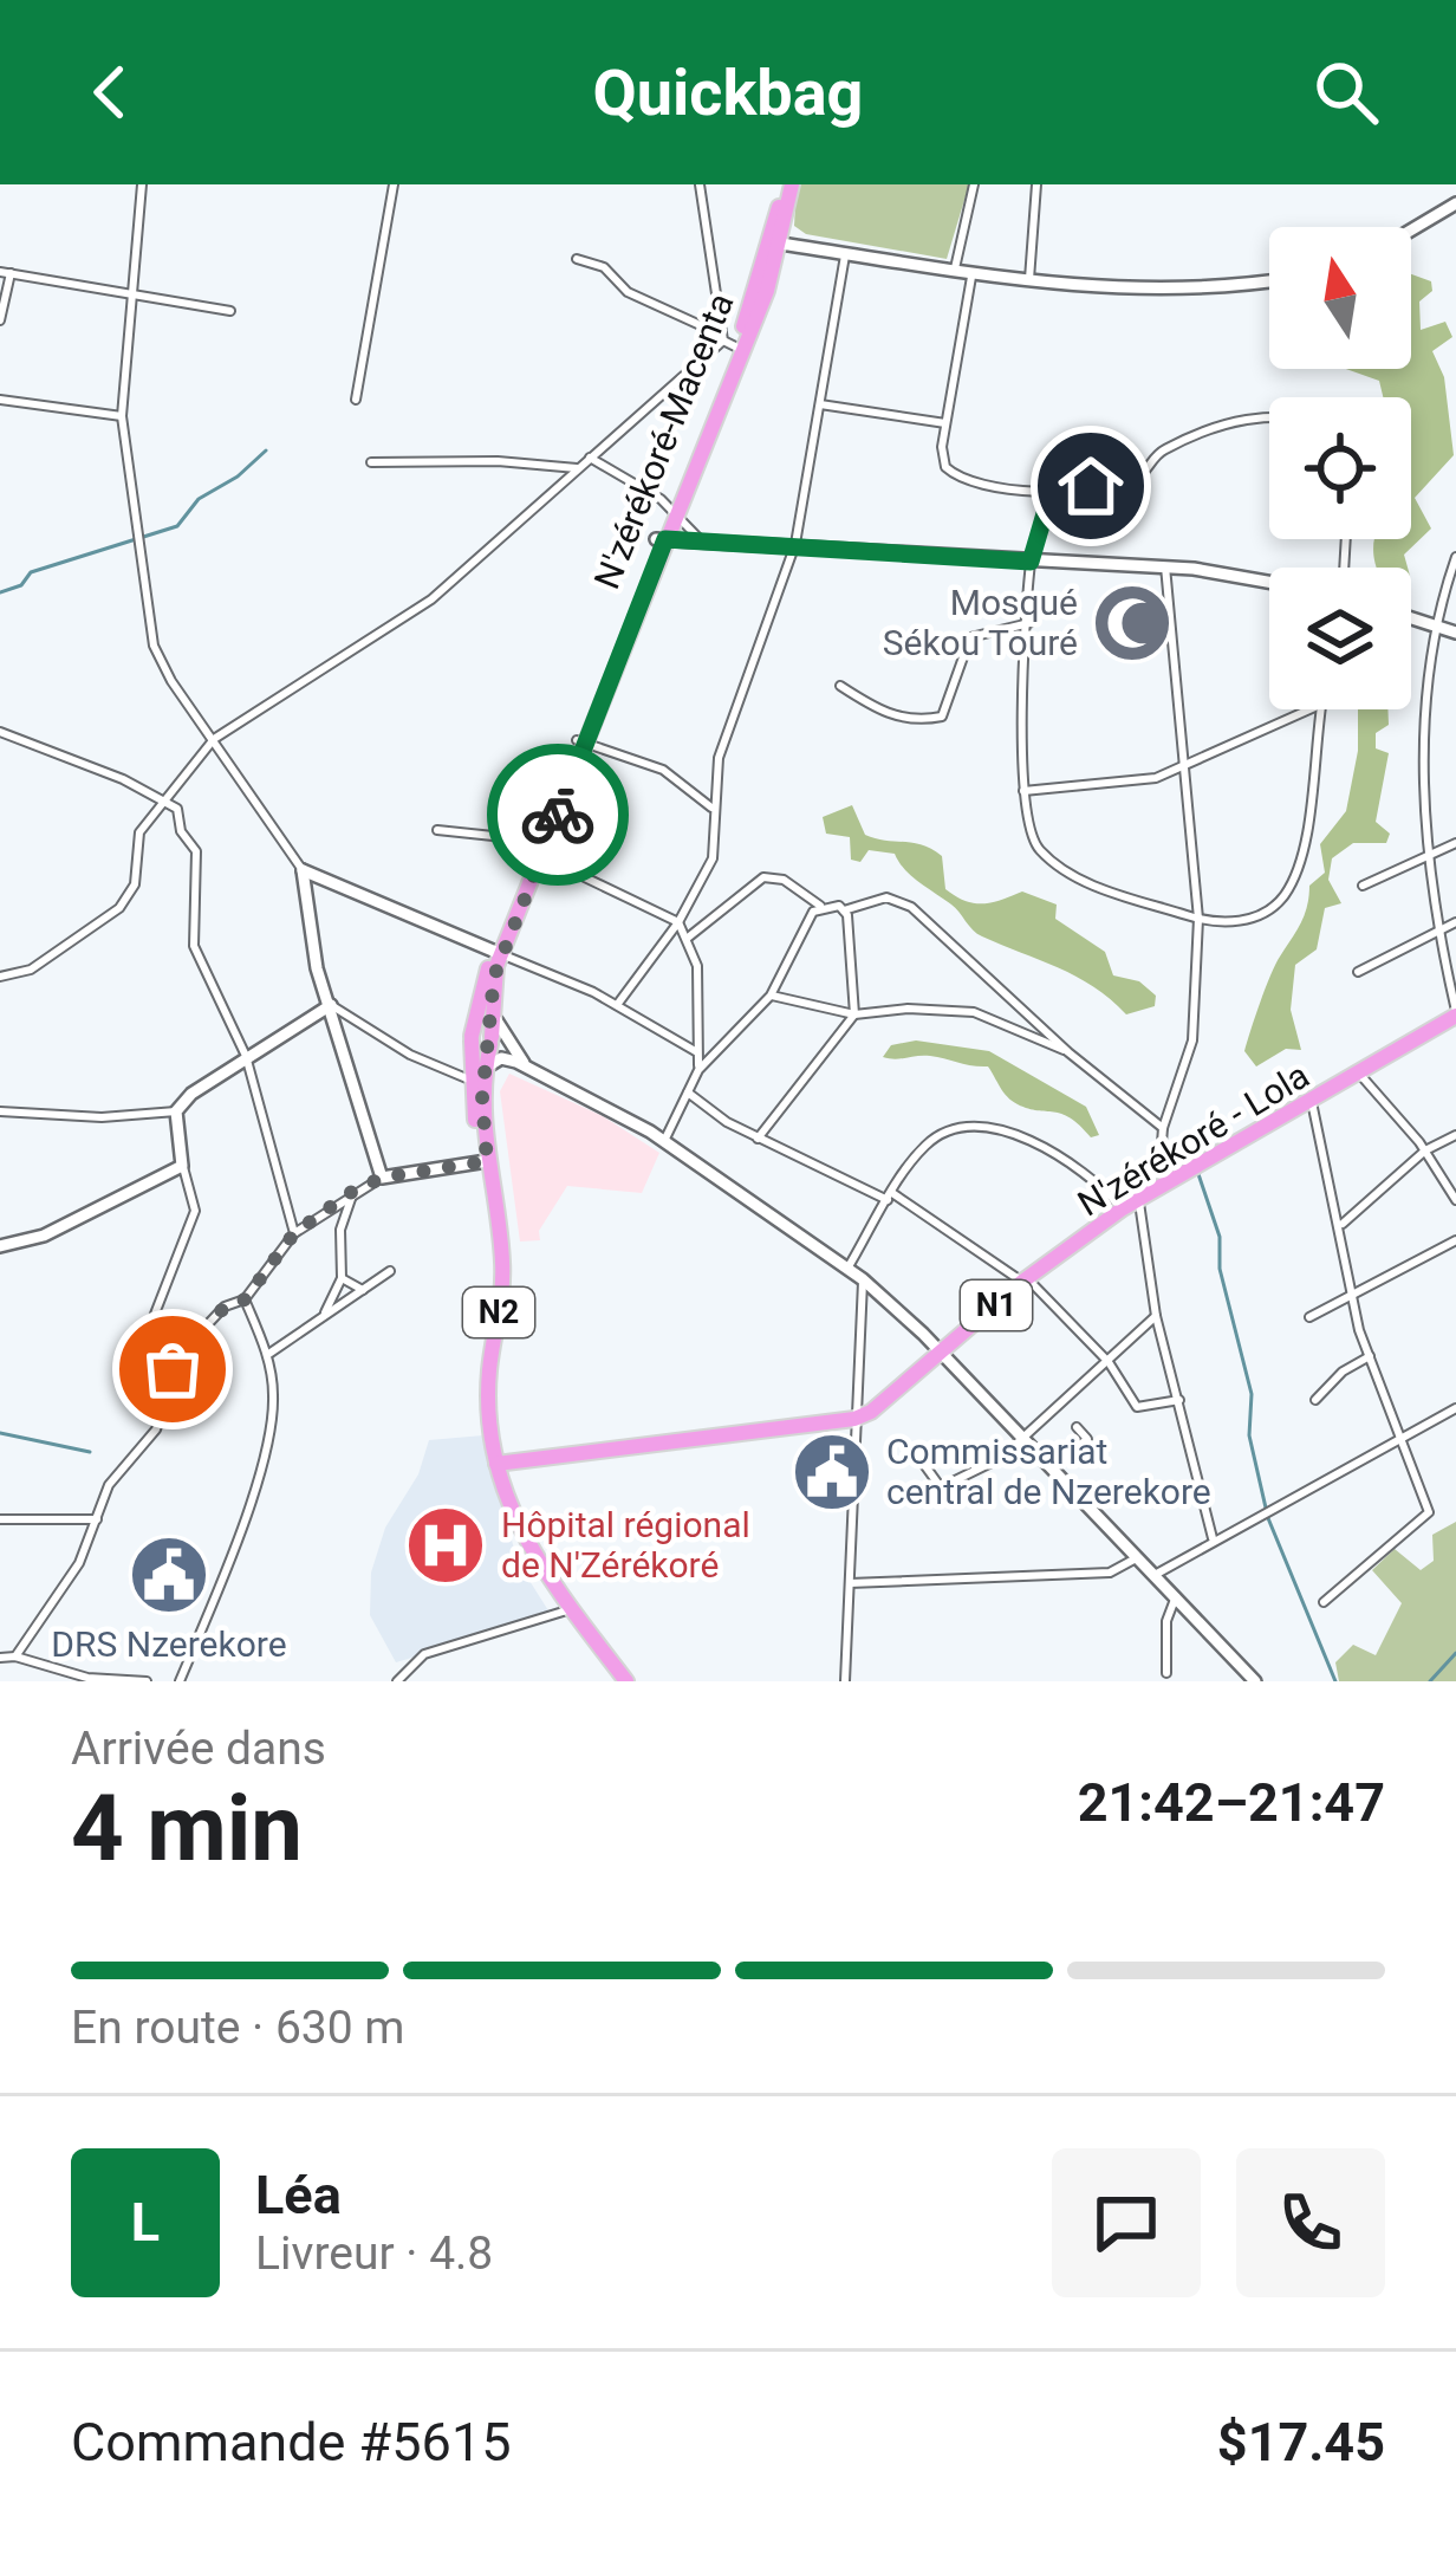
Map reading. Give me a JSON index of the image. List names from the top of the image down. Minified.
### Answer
{"streets":{"highway":["N'zérékoré - Lola","N1","N2"]},"crossings":[["N'zérékoré - Lola","N2"]],"places":{"mosque":["Mosqué Sékou Touré"],"public building":["Commissariat central de Nzerekore","DRS Nzerekore"],"hospital":["Hôpital régional de N'Zérékoré"]},"north":"top","page":{"header":"Quickbag","heading":["4 min","Arrivée dans","21:42–21:47"],"panel":["Léa","Livreur · 4.8","Commande #5615","$17.45"],"bar":"En route · 630 m","round":"L"}}
